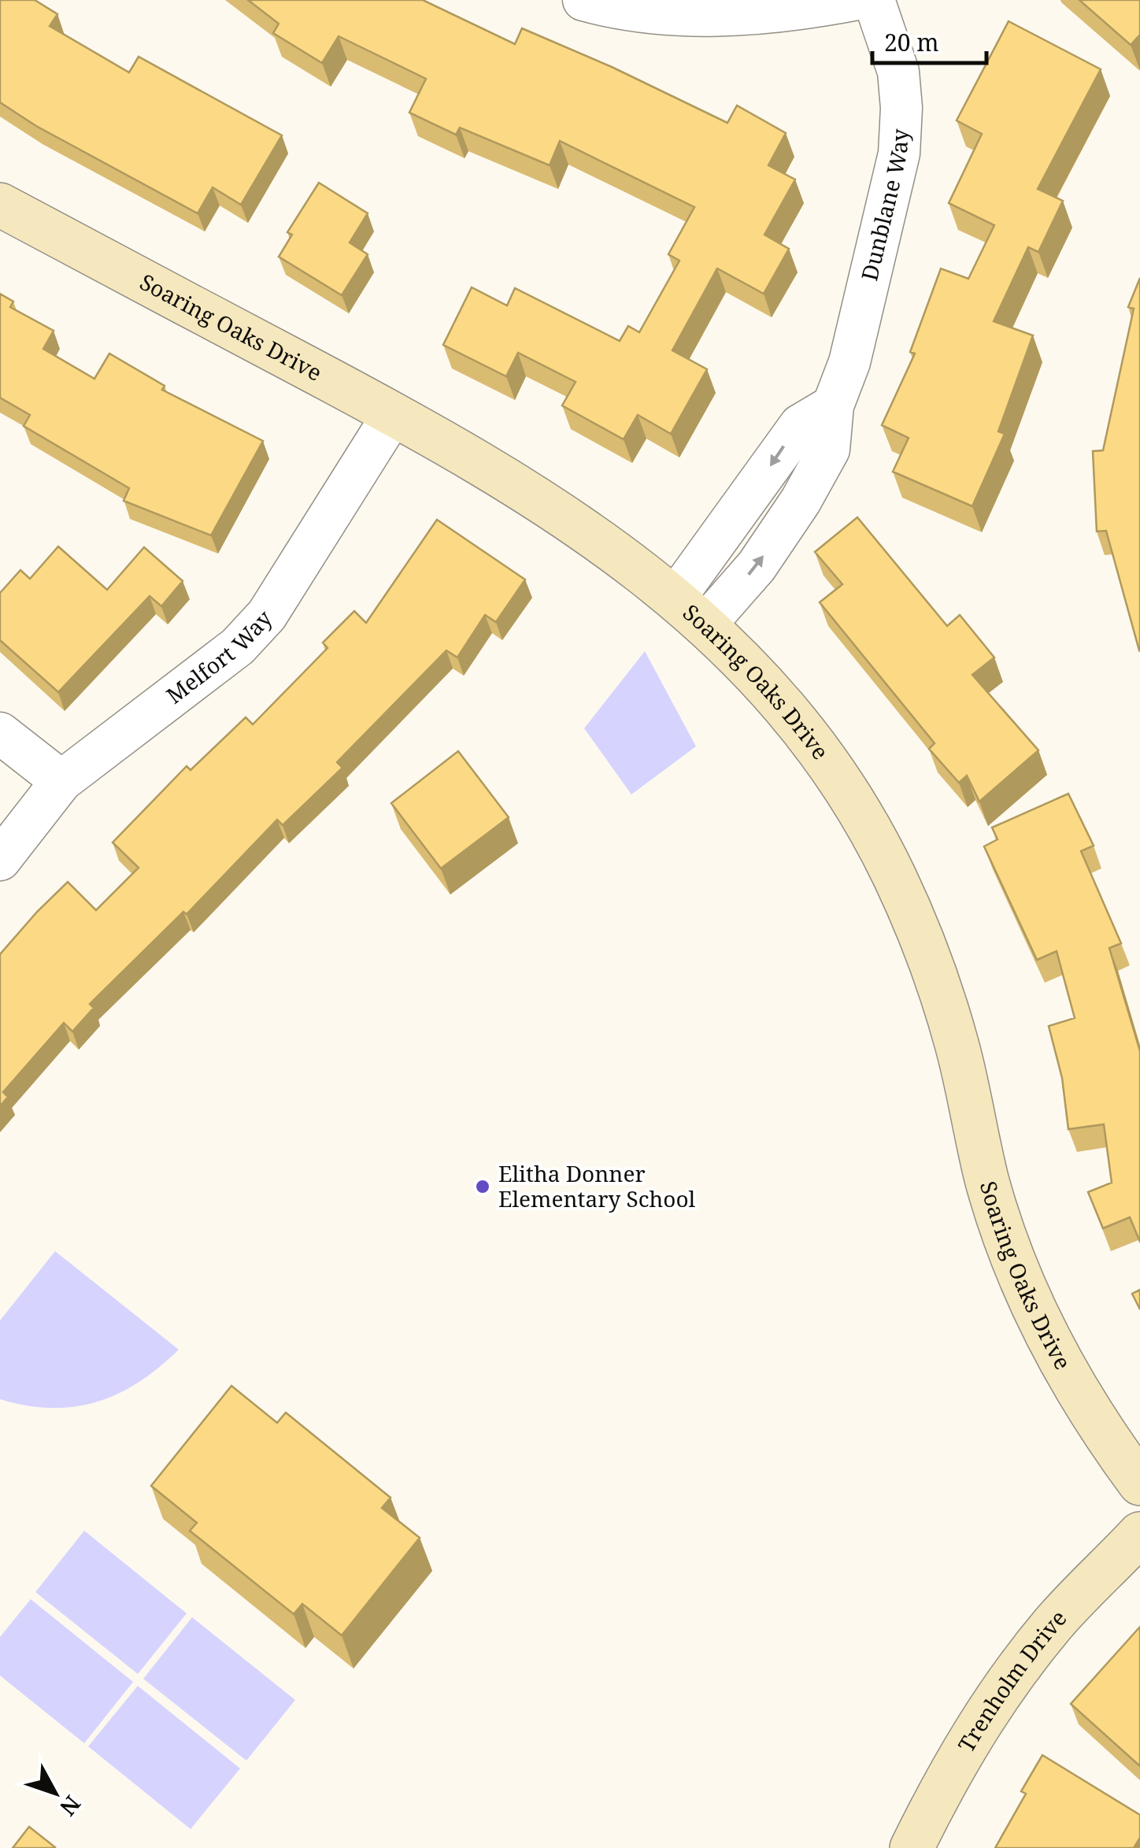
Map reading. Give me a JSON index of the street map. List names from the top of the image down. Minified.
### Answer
{"streets":{"street":["Dunblane Way","Soaring Oaks Drive","Melfort Way","Trenholm Drive"]},"crossings":[["Dunblane Way","Soaring Oaks Drive"],["Soaring Oaks Drive","Melfort Way"]],"places":["Elitha Donner Elementary School"],"scale_bar":"20 m","north":"bottom right"}
